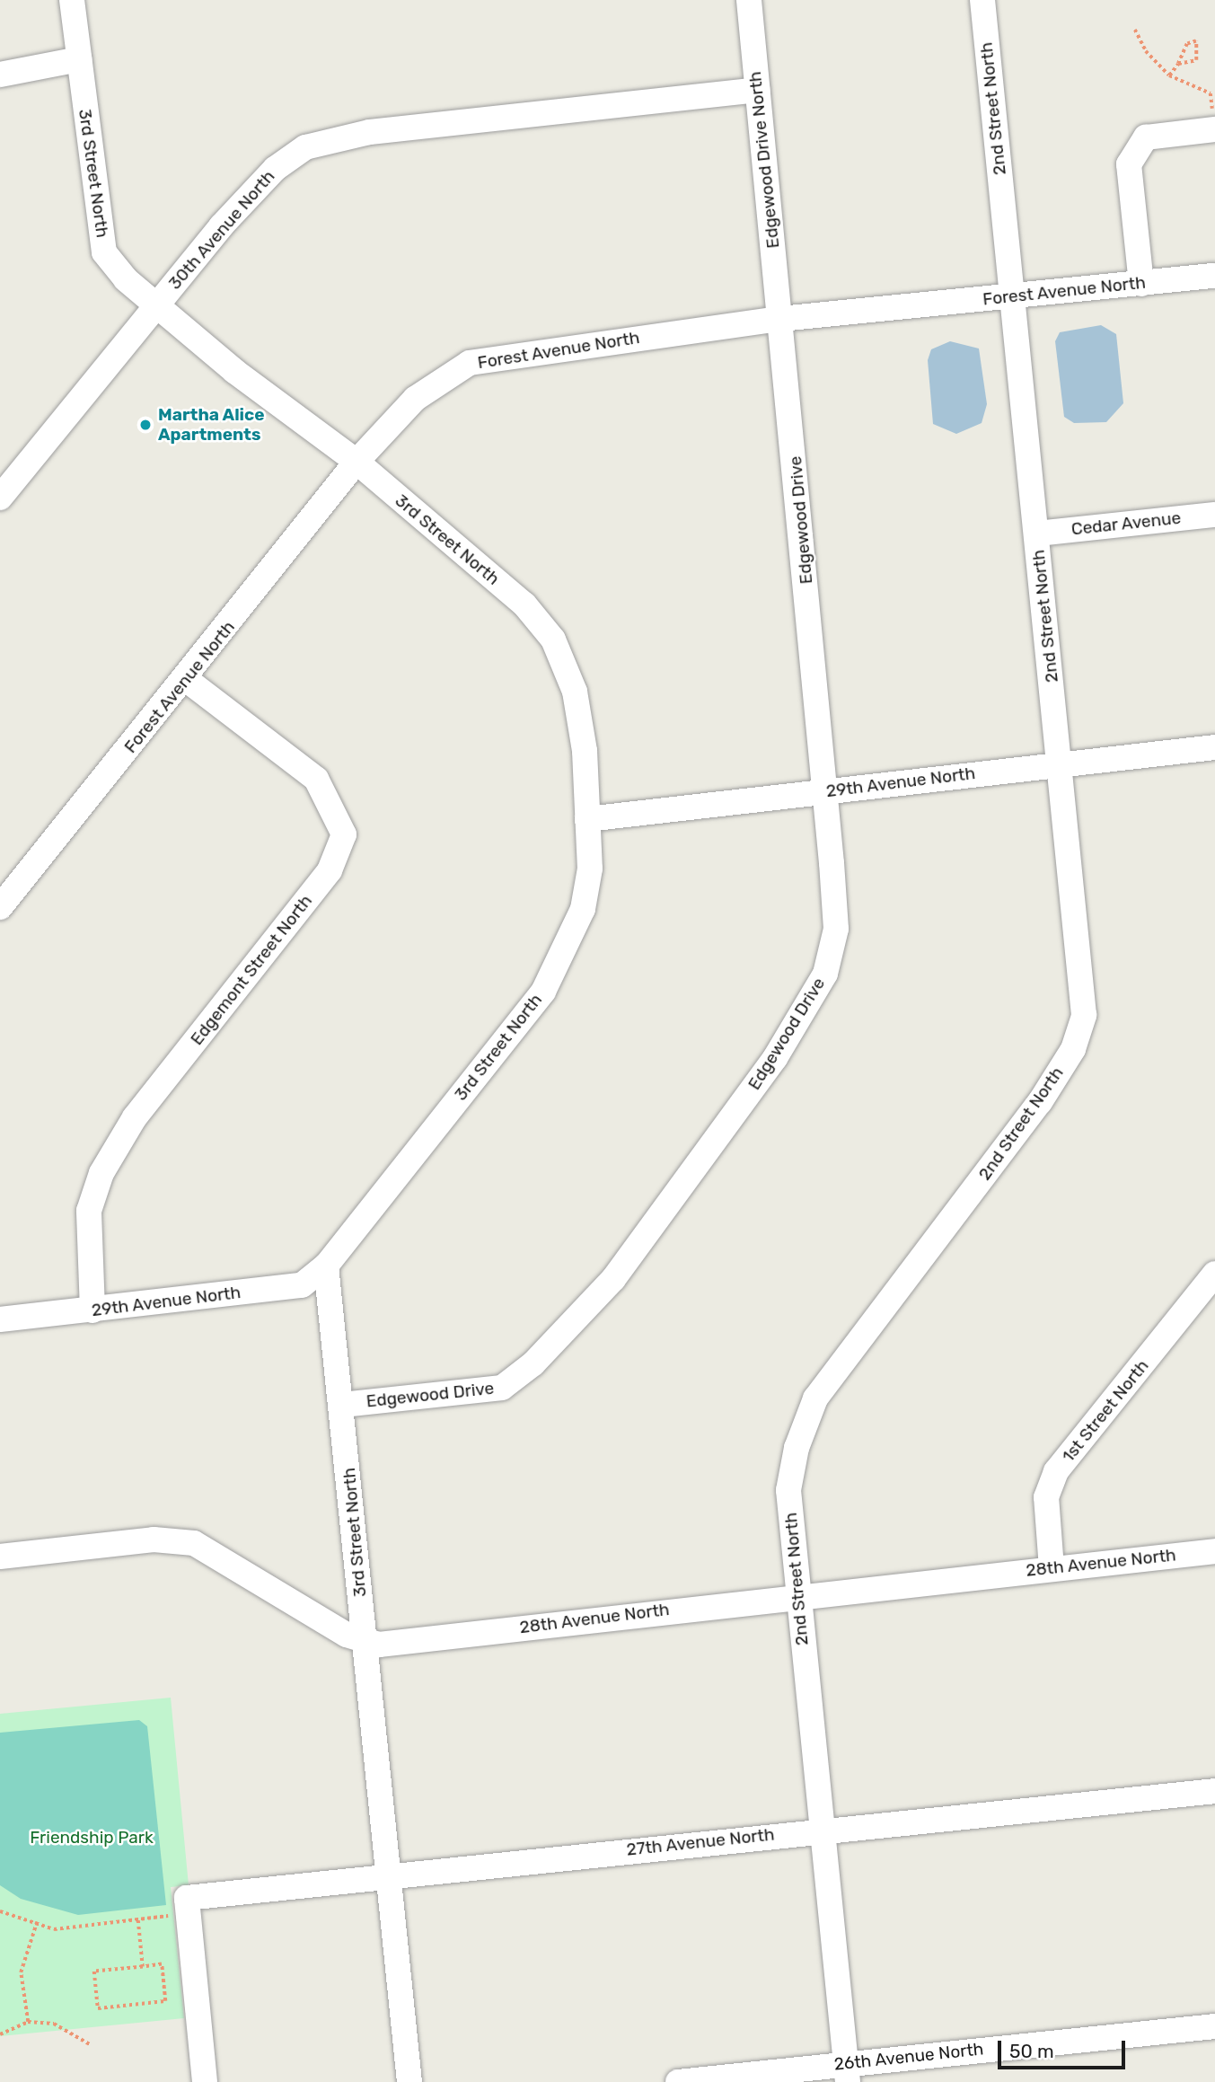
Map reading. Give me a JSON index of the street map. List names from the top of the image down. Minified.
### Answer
{"streets":{"street":["2nd Street North","Edgewood Drive North","3rd Street North","30th Avenue North","Forest Avenue North","Edgewood Drive","Cedar Avenue","29th Avenue North","Edgemont Street North","1st Street North","28th Avenue North","27th Avenue North","26th Avenue North"]},"crossings":[["2nd Street North","Forest Avenue North"],["2nd Street North","Cedar Avenue"],["2nd Street North","29th Avenue North"],["2nd Street North","28th Avenue North"],["2nd Street North","27th Avenue North"],["2nd Street North","26th Avenue North"],["Edgewood Drive North","30th Avenue North"],["Edgewood Drive North","Forest Avenue North"],["Edgewood Drive North","Edgewood Drive"],["3rd Street North","30th Avenue North"],["3rd Street North","Forest Avenue North"],["3rd Street North","Edgewood Drive"],["3rd Street North","29th Avenue North"],["3rd Street North","28th Avenue North"],["3rd Street North","27th Avenue North"],["Forest Avenue North","Edgewood Drive"],["Forest Avenue North","Edgemont Street North"],["Edgewood Drive","29th Avenue North"],["29th Avenue North","Edgemont Street North"],["1st Street North","28th Avenue North"]],"parks":["Friendship Park"],"places":["Martha Alice Apartments"],"scale_bar":"50 m"}
